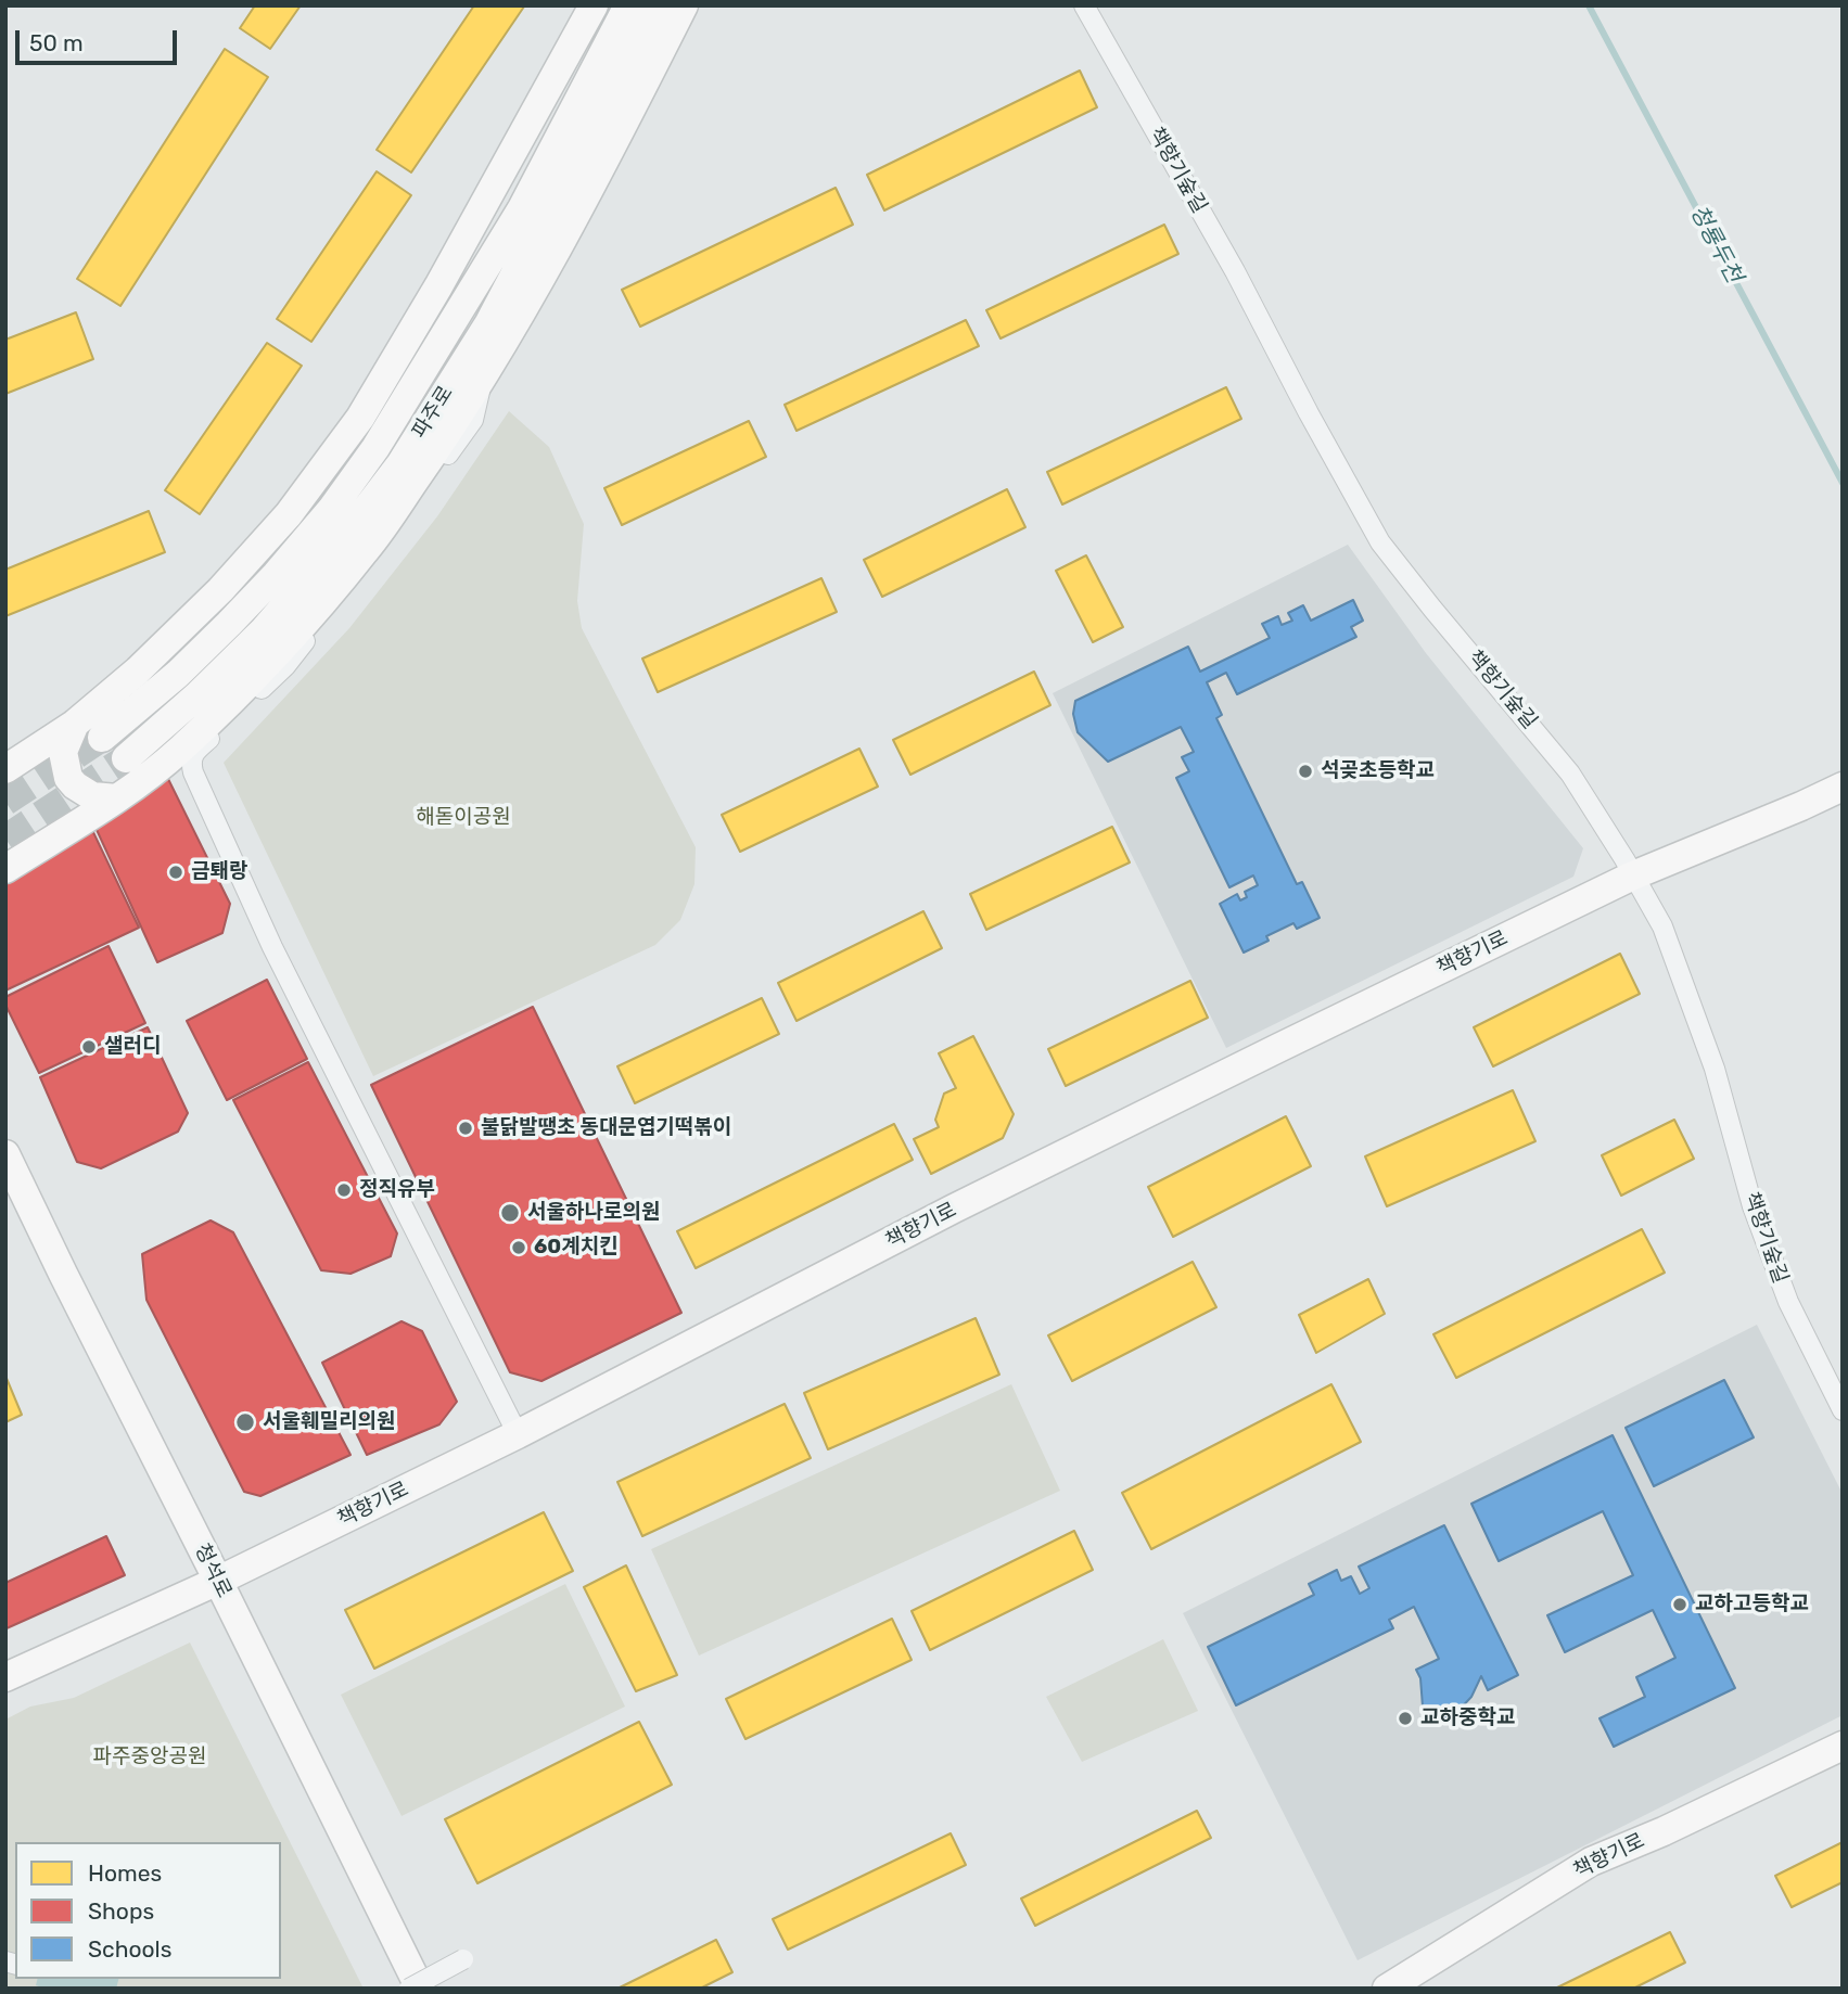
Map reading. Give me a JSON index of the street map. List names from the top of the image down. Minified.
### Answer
{"streets":{"main road":["파주로","책향기로","청석로"],"street":["책향기숲길"]},"crossings":[["책향기숲길","책향기로"],["책향기로","청석로"]],"water":["청룡두천"],"parks":["해돋이공원","파주중앙공원"],"places":["석곶초등학교","금퇘랑","샐러디","불닭발땡초 동대문엽기떡볶이","정직유부","서울하나로의원","60계치킨","서울훼밀리의원","교하고등학교","교하중학교"],"legend":["Homes","Shops","Schools"],"scale_bar":"50 m"}
